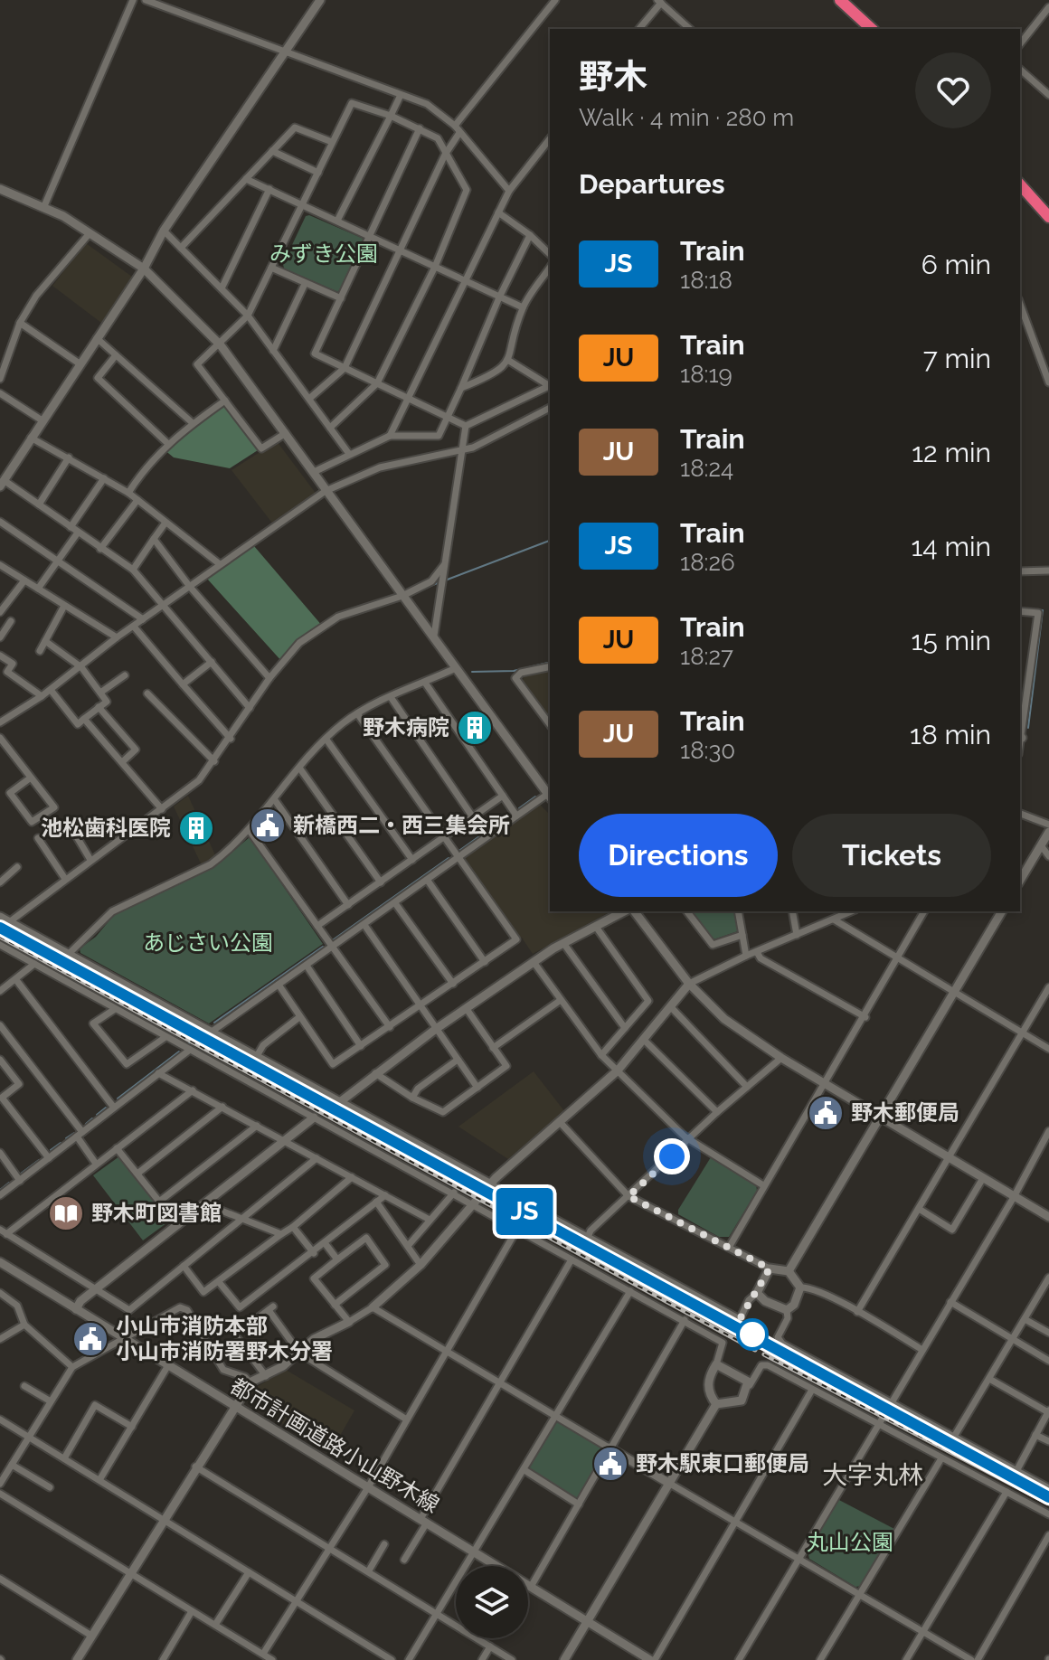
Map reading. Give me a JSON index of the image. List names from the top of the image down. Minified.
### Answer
{"streets":{"street":["都市計画道路小山野木線"]},"districts":["大字丸林"],"parks":["みずき公園","あじさい公園","丸山公園"],"places":{"building":["野木病院","池松歯科医院"],"public building":["新橋西二・西三集会所","野木郵便局","小山市消防本部 小山市消防署野木分署","野木駅東口郵便局"],"library":["野木町図書館"]},"page":{"on_map":"JS","heading":[["野木","Walk · 4 min · 280 m"],"Departures"],"list":[{"mark":"JS","name":"Train","note":"18:18","value":"6 min"},{"mark":"JU","name":"Train","note":"18:19","value":"7 min"},{"mark":"JU","name":"Train","note":"18:24","value":"12 min"},{"mark":"JS","name":"Train","note":"18:26","value":"14 min"},{"mark":"JU","name":"Train","note":"18:27","value":"15 min"},{"mark":"JU","name":"Train","note":"18:30","value":"18 min"}],"buttons":["Directions","Tickets"]}}
